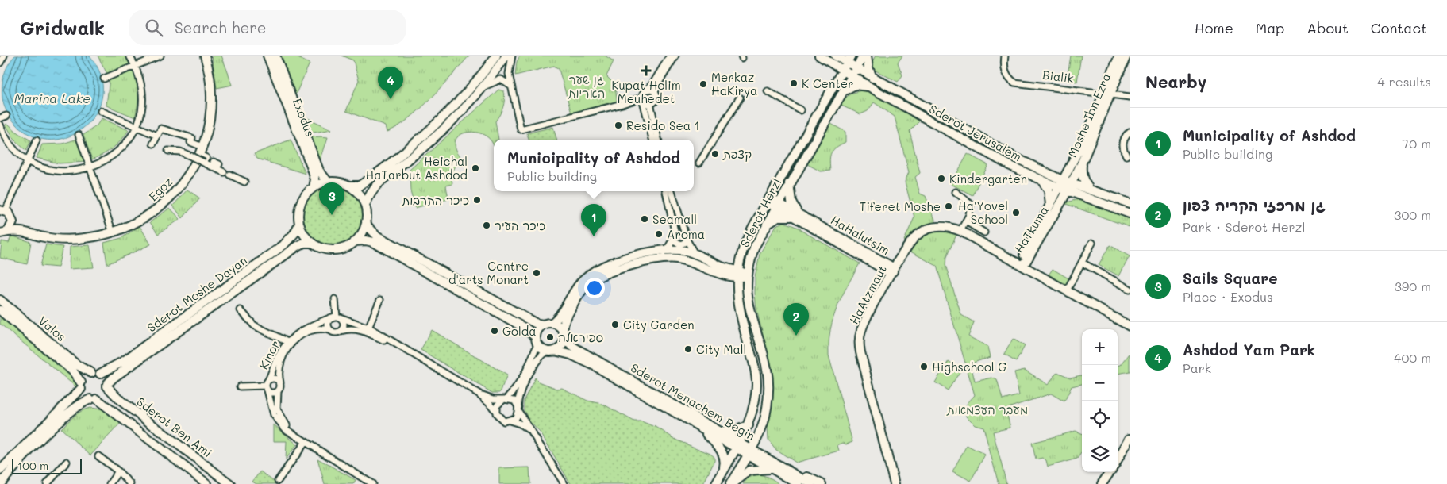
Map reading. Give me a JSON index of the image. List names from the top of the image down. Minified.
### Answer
{"streets":{"main road":["Moshe Ibn Ezra","Exodus","Sderot Jerusalem","Egoz","Sderot Herzl","HaTkuma","HaHalutsim","Sderot Moshe Dayan","HaAtzmaut","Valos","Sderot Menachem Begin","Sderot Ben Ami"],"street":["Bialik","Kinor"]},"crossings":[["Bialik","Moshe Ibn Ezra"],["Moshe Ibn Ezra","Sderot Jerusalem"],["Moshe Ibn Ezra","HaTkuma"],["Exodus","Sderot Moshe Dayan"],["Sderot Jerusalem","Sderot Herzl"],["Sderot Jerusalem","HaTkuma"],["Sderot Herzl","HaHalutsim"],["Sderot Herzl","Sderot Menachem Begin"],["HaTkuma","HaAtzmaut"],["HaHalutsim","HaAtzmaut"],["Sderot Moshe Dayan","Valos"],["Sderot Moshe Dayan","Sderot Ben Ami"],["Valos","Sderot Ben Ami"]],"water":["Marina Lake"],"parks":["גן שער האריות","מעבר העצמאות"],"places":{"health":["Kupat Holim Meuhedet"],"other":["K Center","Merkaz HaKirya","Resido Sea 1","קצפת","Heichal HaTarbut Ashdod","Kindergarten","כיכר התרבות","Tiferet Moshe","Ha'Yovel School","Seamall","כיכר העיר","Aroma","Centre d'arts Monart","City Garden","Golda","ספיראלה","City Mall","Highschool G"]},"scale_bar":"100 m","page":{"header":"Gridwalk","search":"Search here","nav":["Home","Map","About","Contact"],"heading":["Nearby","4 results"],"pins":["4","3","1","2"],"list":[{"mark":"1","name":"Municipality of Ashdod","note":"Public building","value":"70 m"},{"mark":"2","name":"גן מרכזי הקריה צפון","note":"Park · Sderot Herzl","value":"300 m"},{"mark":"3","name":"Sails Square","note":"Place · Exodus","value":"390 m"},{"mark":"4","name":"Ashdod Yam Park","note":"Park","value":"400 m"}],"popup":["Municipality of Ashdod","Public building"],"map_buttons":["+","−"],"scale":"100 m"}}
